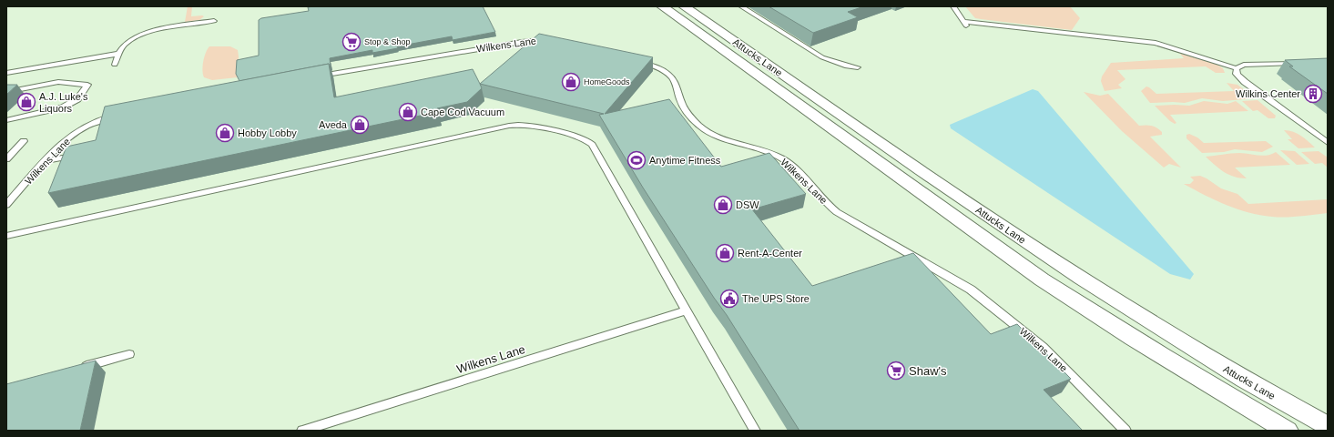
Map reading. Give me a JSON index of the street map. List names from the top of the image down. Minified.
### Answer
{"streets":{"street":["Attucks Lane"],"lane":["Wilkens Lane"]},"places":{"supermarket":["Stop & Shop","Shaw's"],"shop":["HomeGoods","A.J. Luke's Liquors","Cape Cod Vacuum","Aveda","Hobby Lobby","DSW","Rent-A-Center"],"building":["Wilkins Center"],"sports":["Anytime Fitness"],"public building":["The UPS Store"]}}
